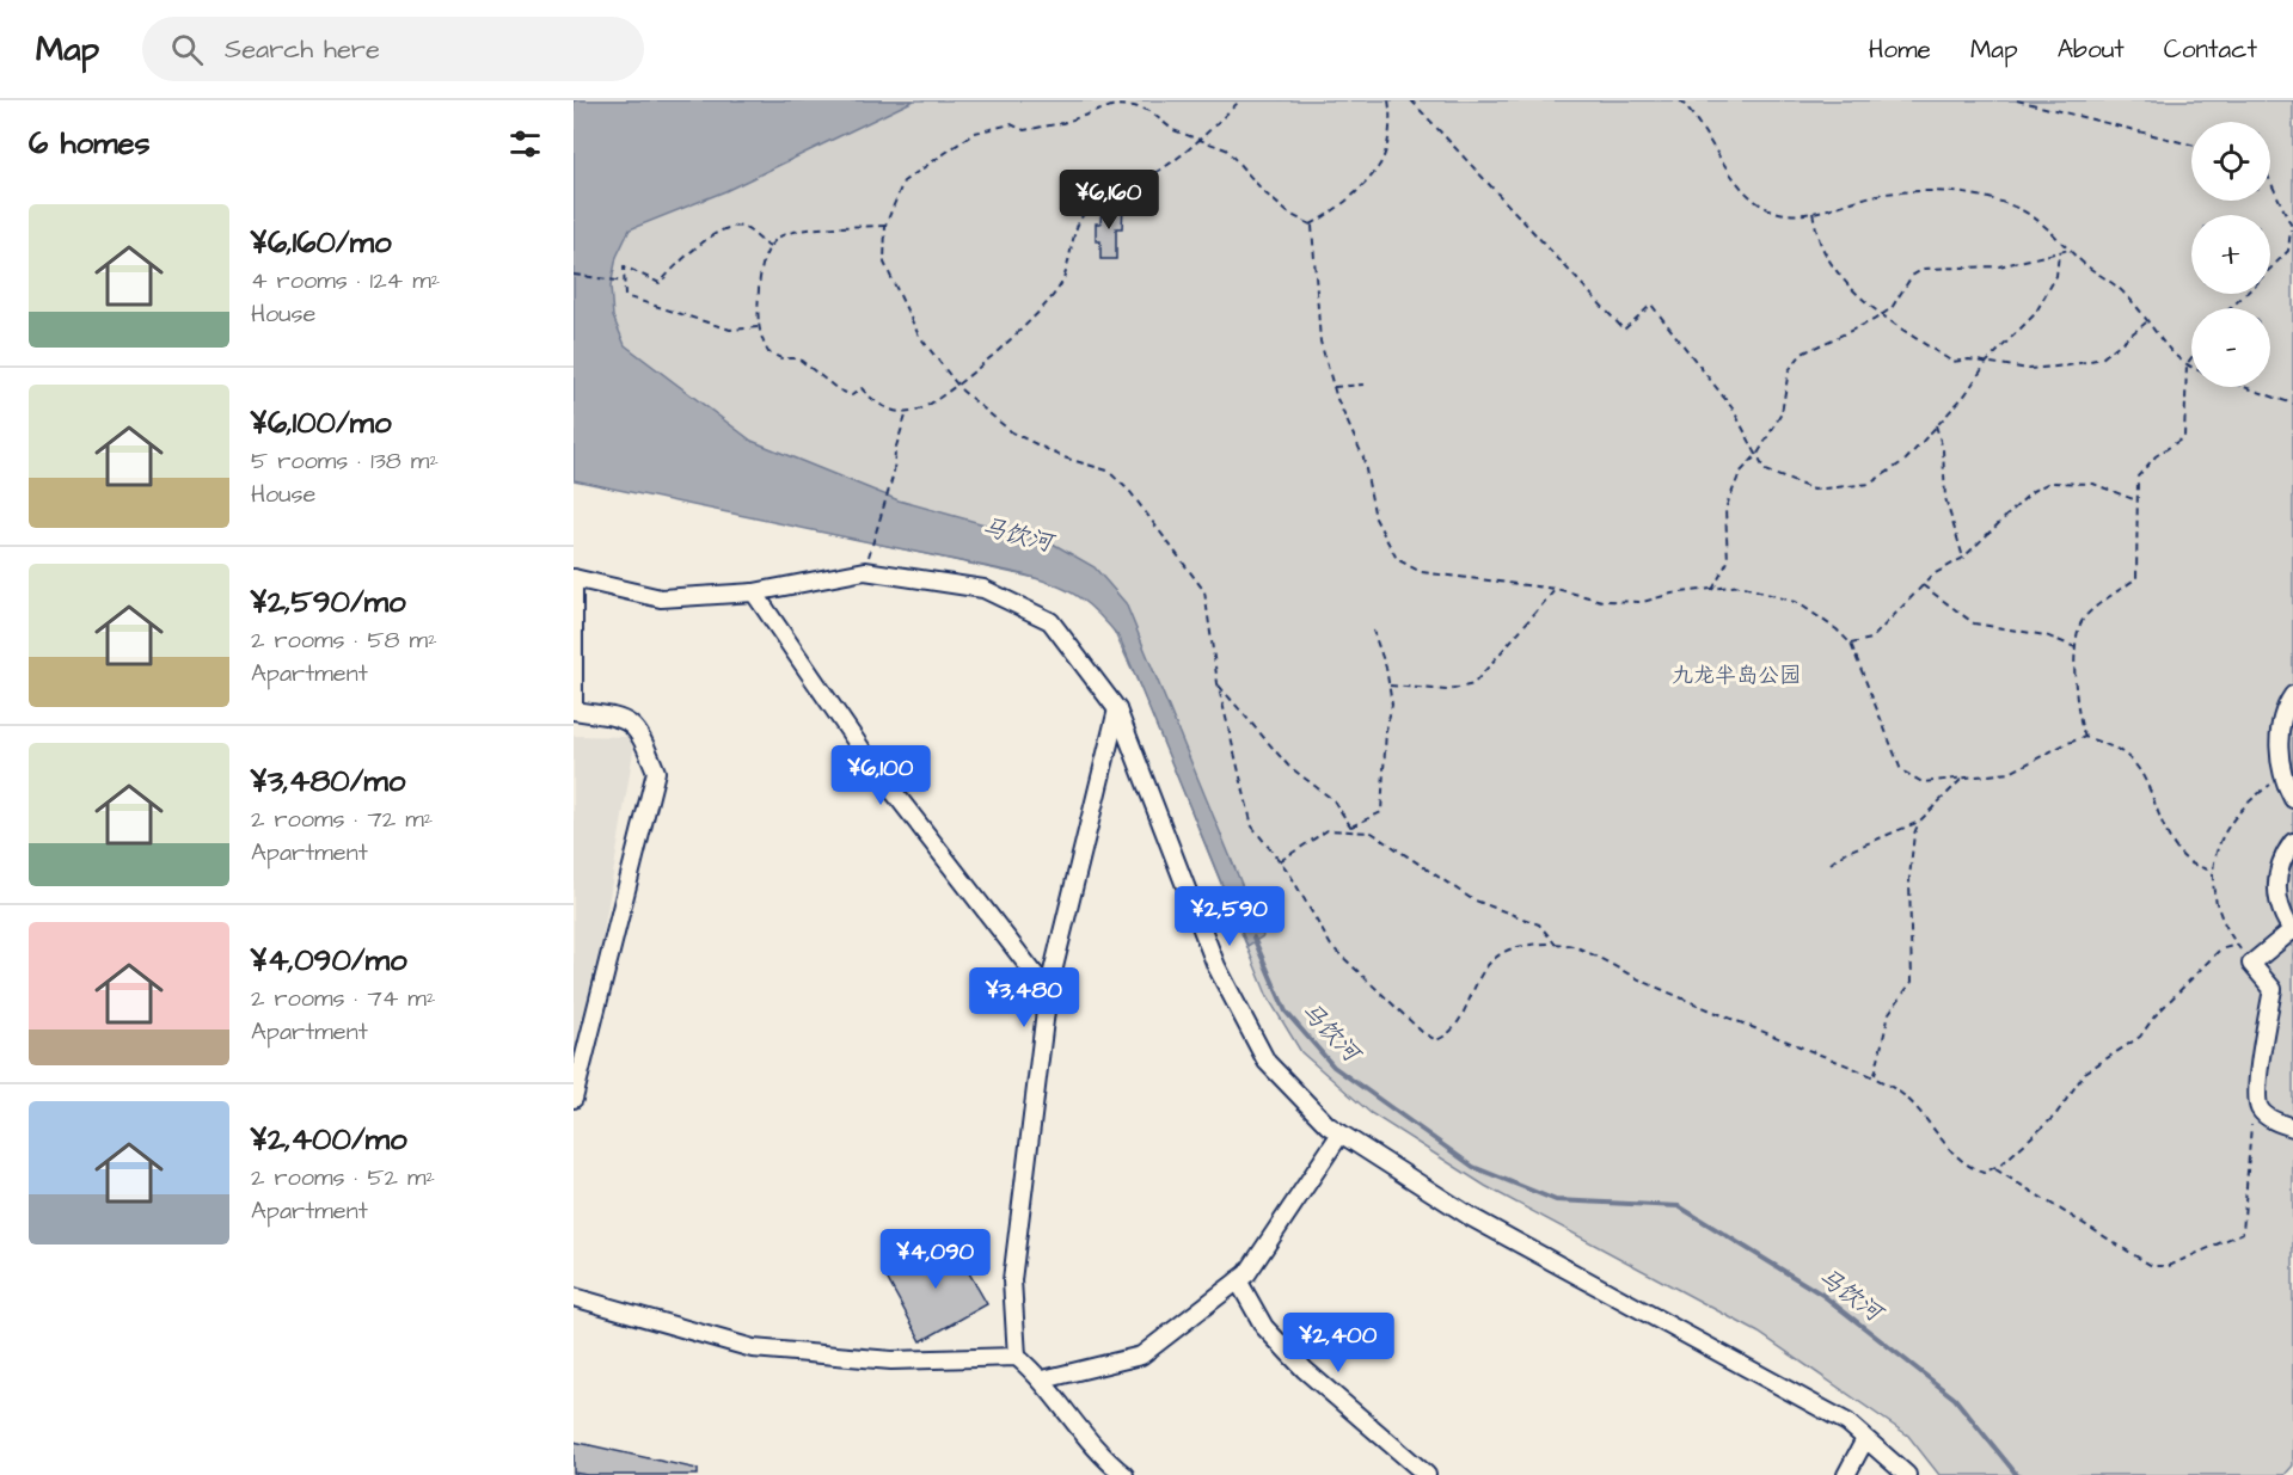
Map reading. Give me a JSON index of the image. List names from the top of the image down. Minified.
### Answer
{"water":["马饮河"],"parks":["九龙半岛公园"],"page":{"header":"Map","search":"Search here","nav":["Home","Map","About","Contact"],"heading":"6 homes","map_buttons":["+","−"],"price":["¥6,160","¥6,100","¥2,590","¥3,480","¥4,090","¥2,400"],"list":[{"name":"¥6,160/mo","note":"4 rooms · 124 m² · House"},{"name":"¥6,100/mo","note":"5 rooms · 138 m² · House"},{"name":"¥2,590/mo","note":"2 rooms · 58 m² · Apartment"},{"name":"¥3,480/mo","note":"2 rooms · 72 m² · Apartment"},{"name":"¥4,090/mo","note":"2 rooms · 74 m² · Apartment"},{"name":"¥2,400/mo","note":"2 rooms · 52 m² · Apartment"}]}}
